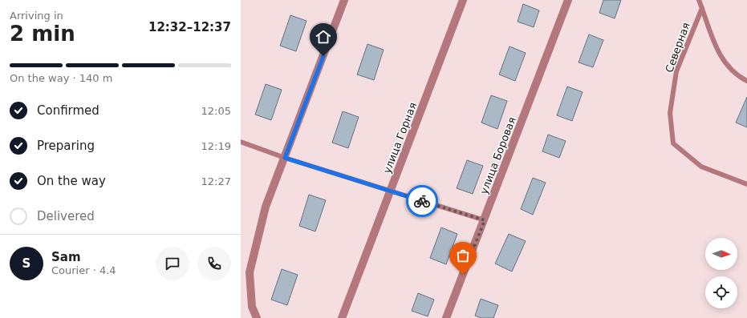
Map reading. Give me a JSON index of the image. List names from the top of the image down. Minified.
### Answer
{"streets":{"street":["улица Горная","улица Боровая"],"lane":["Северная"]},"north":"right","page":{"heading":["2 min","Arriving in","12:32–12:37"],"panel":["Sam","Courier · 4.4"],"bar":"On the way · 140 m","list":[["Confirmed","12:05"],["Preparing","12:19"],["On the way","12:27"],"Delivered"],"round":"S"}}
